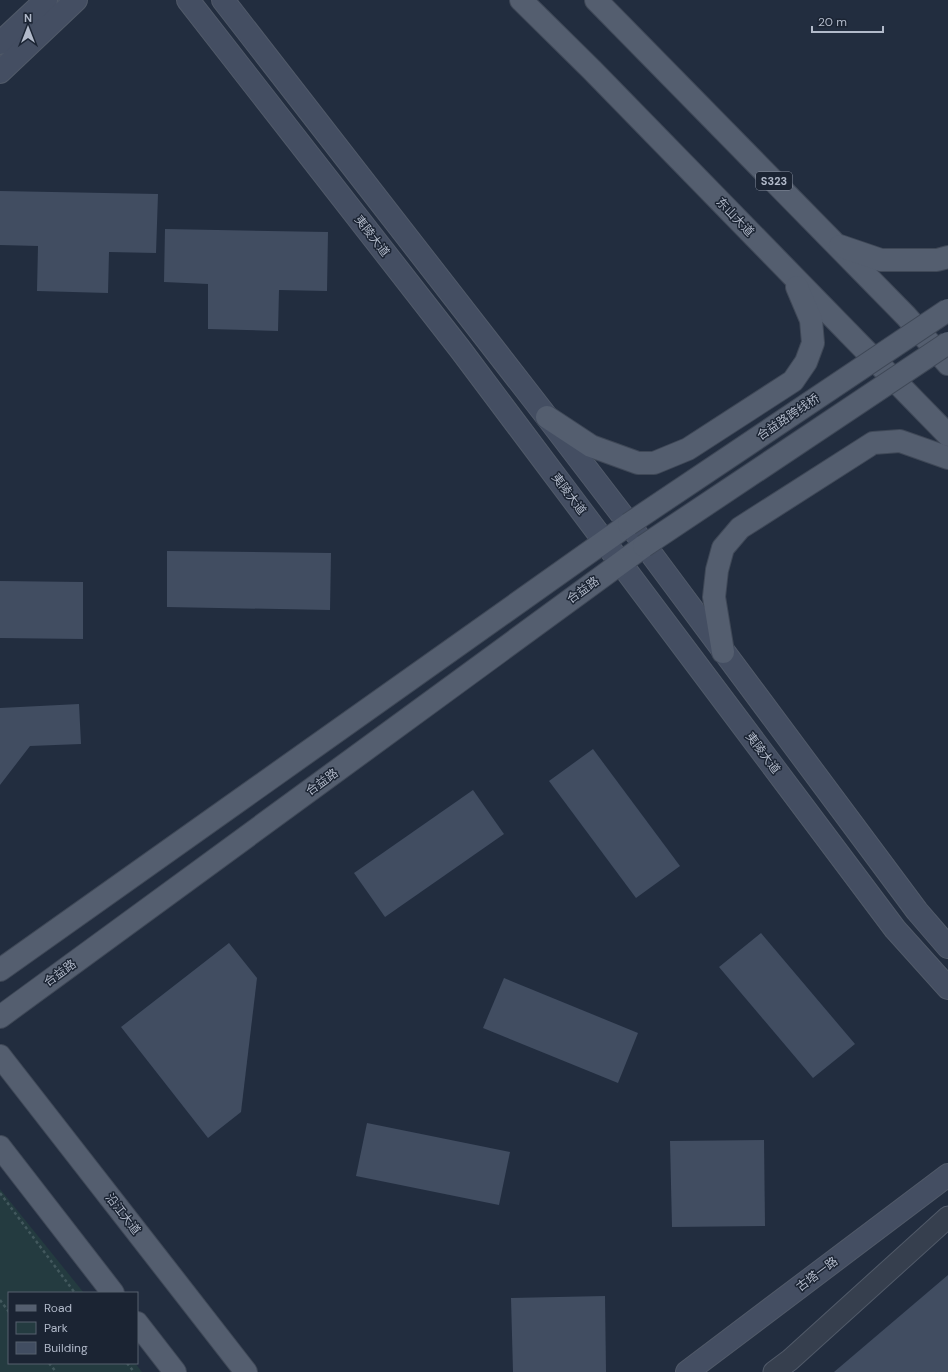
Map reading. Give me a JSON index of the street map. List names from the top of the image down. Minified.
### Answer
{"streets":{"main road":["S323","东山大道","夷陵大道","合益路跨线桥","合益路","沿江大道","古塔一路"]},"crossings":[["夷陵大道","合益路"]],"legend":["Road","Park","Building"],"scale_bar":"20 m","north":"top"}
